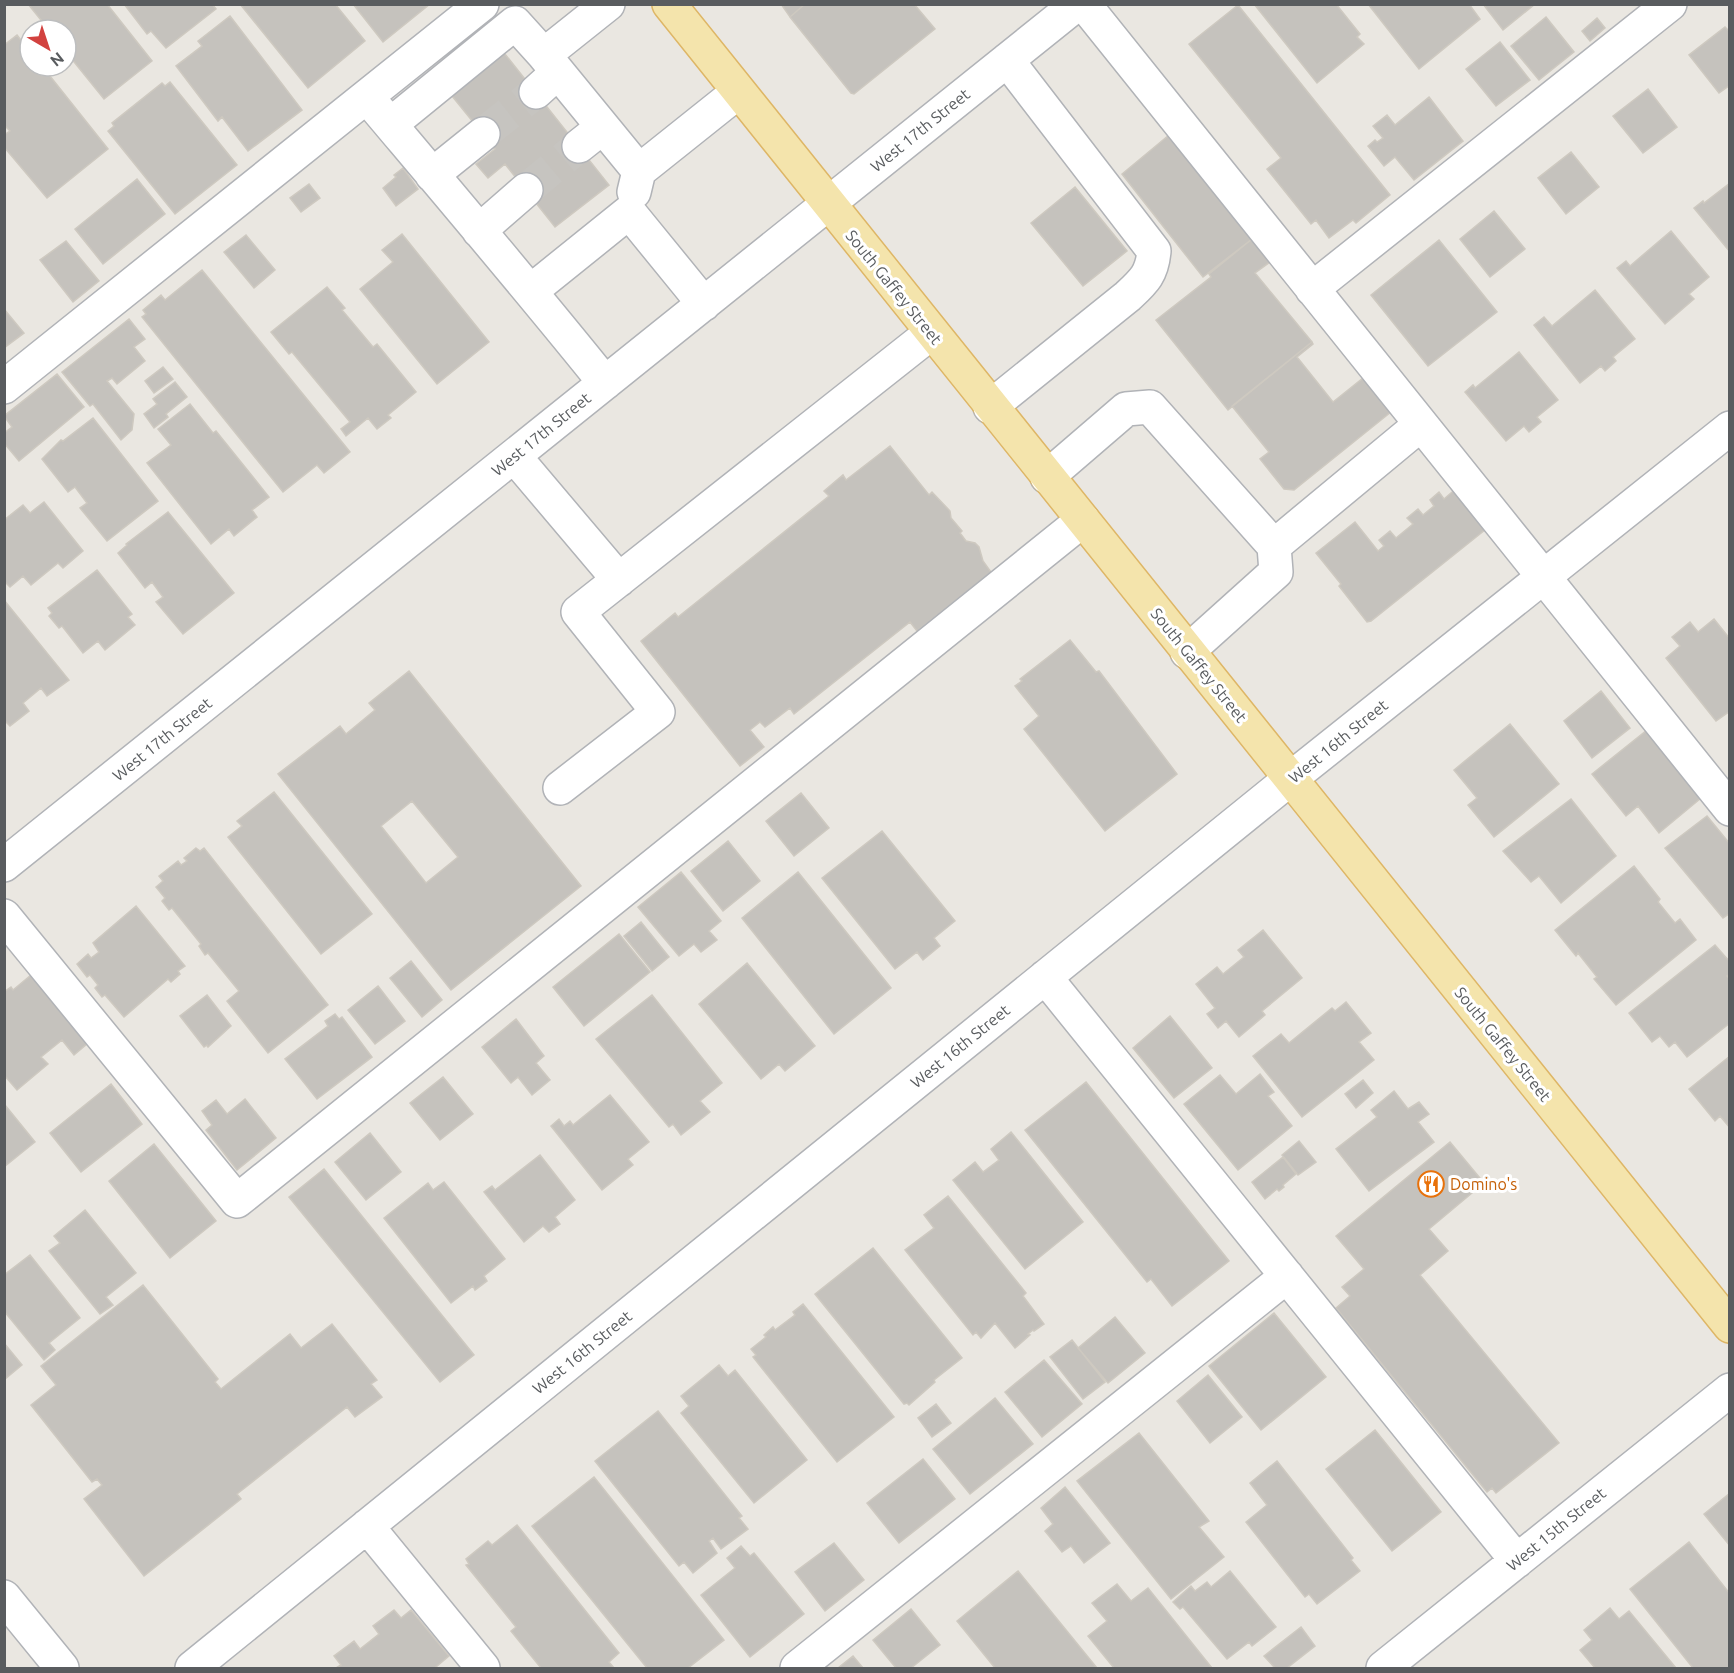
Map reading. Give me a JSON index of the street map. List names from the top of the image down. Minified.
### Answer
{"streets":{"main road":["South Gaffey Street"],"street":["West 17th Street","West 16th Street","West 15th Street"]},"crossings":[["West 17th Street","South Gaffey Street"],["South Gaffey Street","West 16th Street"]],"places":{"restaurant":["Domino's"]},"north":"bottom right"}
